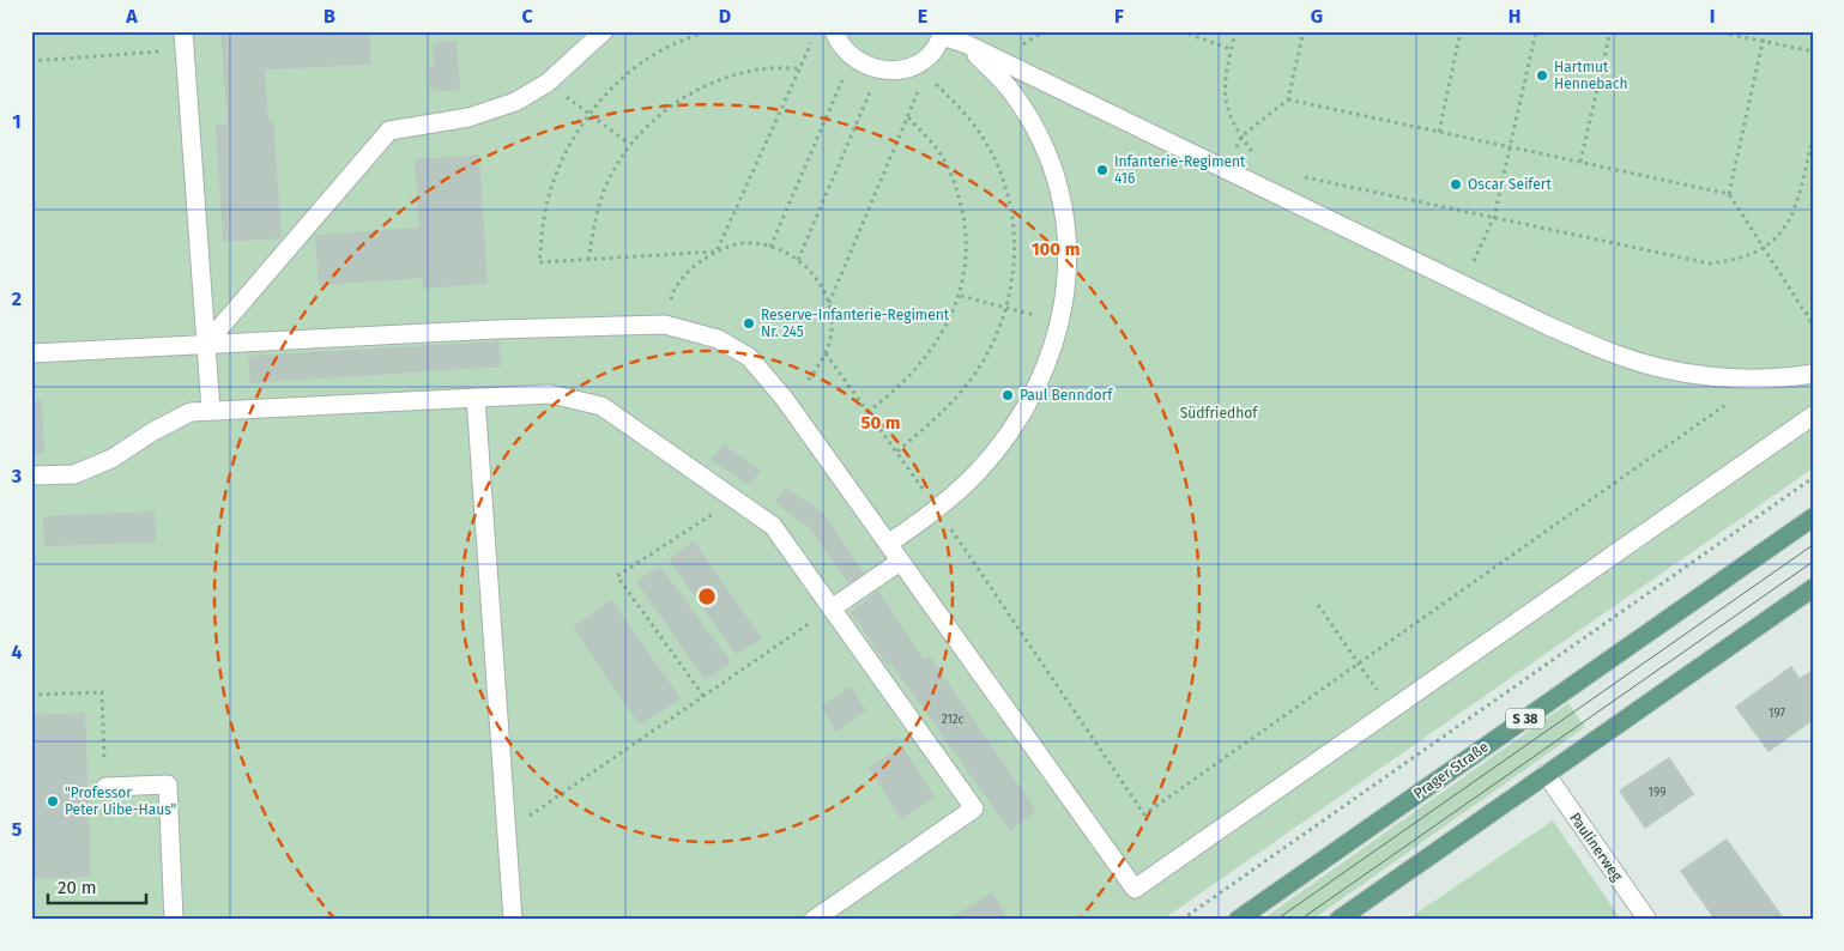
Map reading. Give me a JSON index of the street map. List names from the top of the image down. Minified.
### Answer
{"streets":{"main road":["S 38","Prager Straße"],"street":["Paulinerweg"]},"parks":["Südfriedhof"],"places":["Hartmut Hennebach","Infanterie-Regiment 416","Oscar Seifert","Reserve-Infanterie-Regiment Nr. 245","Paul Benndorf","\"Professor Peter Uibe-Haus\""],"house_numbers":["197","212c","199"],"scale_bar":"20 m","grid":{"columns":["A","B","C","D","E","F","G","H","I"],"rows":["1","2","3","4","5"]},"rings":["100 m","50 m"]}
